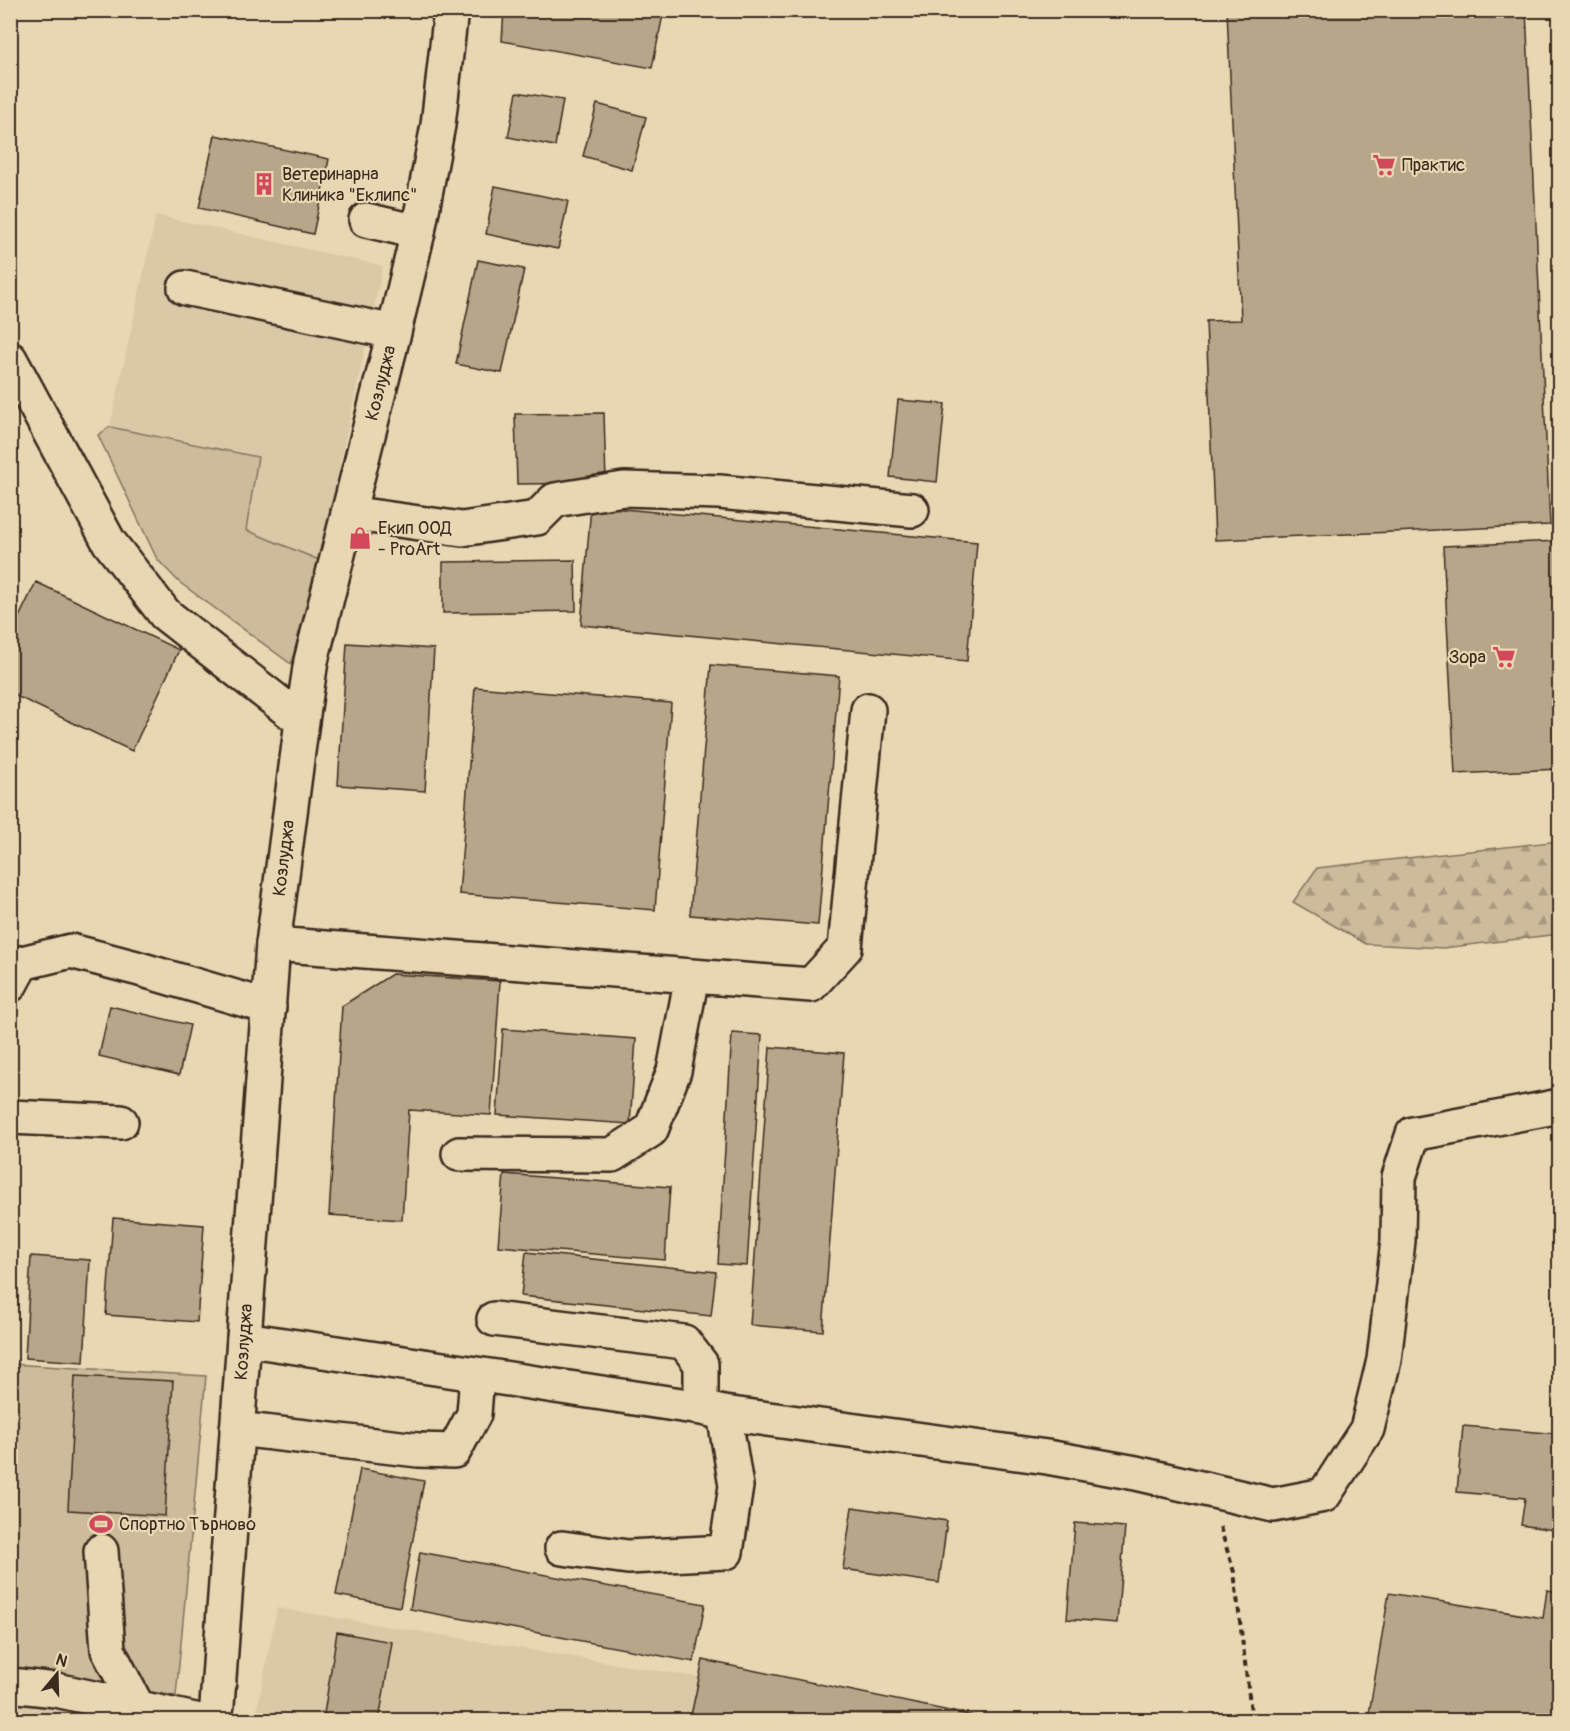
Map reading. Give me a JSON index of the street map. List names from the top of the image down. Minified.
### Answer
{"streets":{"main road":["Козлуджа"]},"places":{"supermarket":["Практис","Зора"],"building":["Ветеринарна Клиника \"Еклипс\""],"shop":["Екип ООД - ProArt"],"sports":["Спортно Търново"]},"north":"top"}
